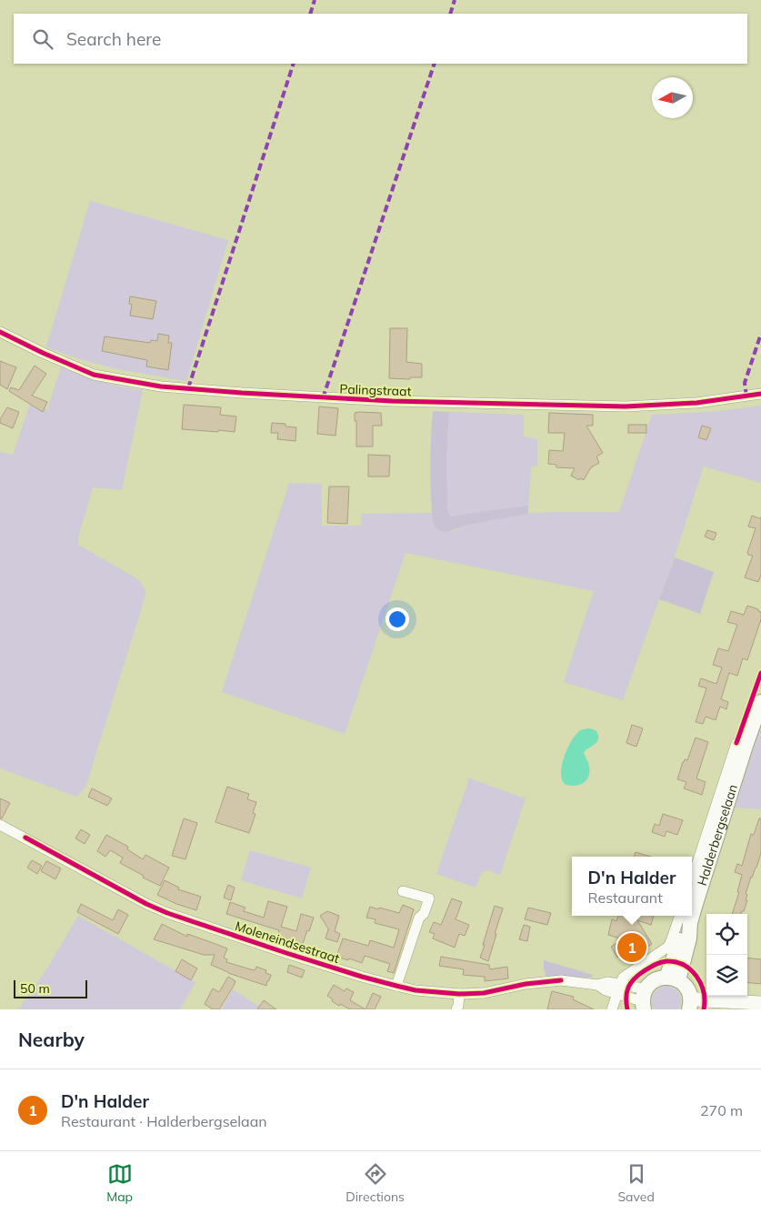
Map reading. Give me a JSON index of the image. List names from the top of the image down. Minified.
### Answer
{"streets":{"main road":["Halderbergselaan"],"street":["Palingstraat","Moleneindsestraat"]},"crossings":[["Halderbergselaan","Moleneindsestraat"]],"scale_bar":"50 m","north":"left","page":{"search":"Search here","popup":["D'n Halder","Restaurant"],"pins":"1","scale":"50 m","heading":"Nearby","list":[{"mark":"1","name":"D'n Halder","note":"Restaurant · Halderbergselaan","value":"270 m"}],"nav":["Map","Directions","Saved"]}}
